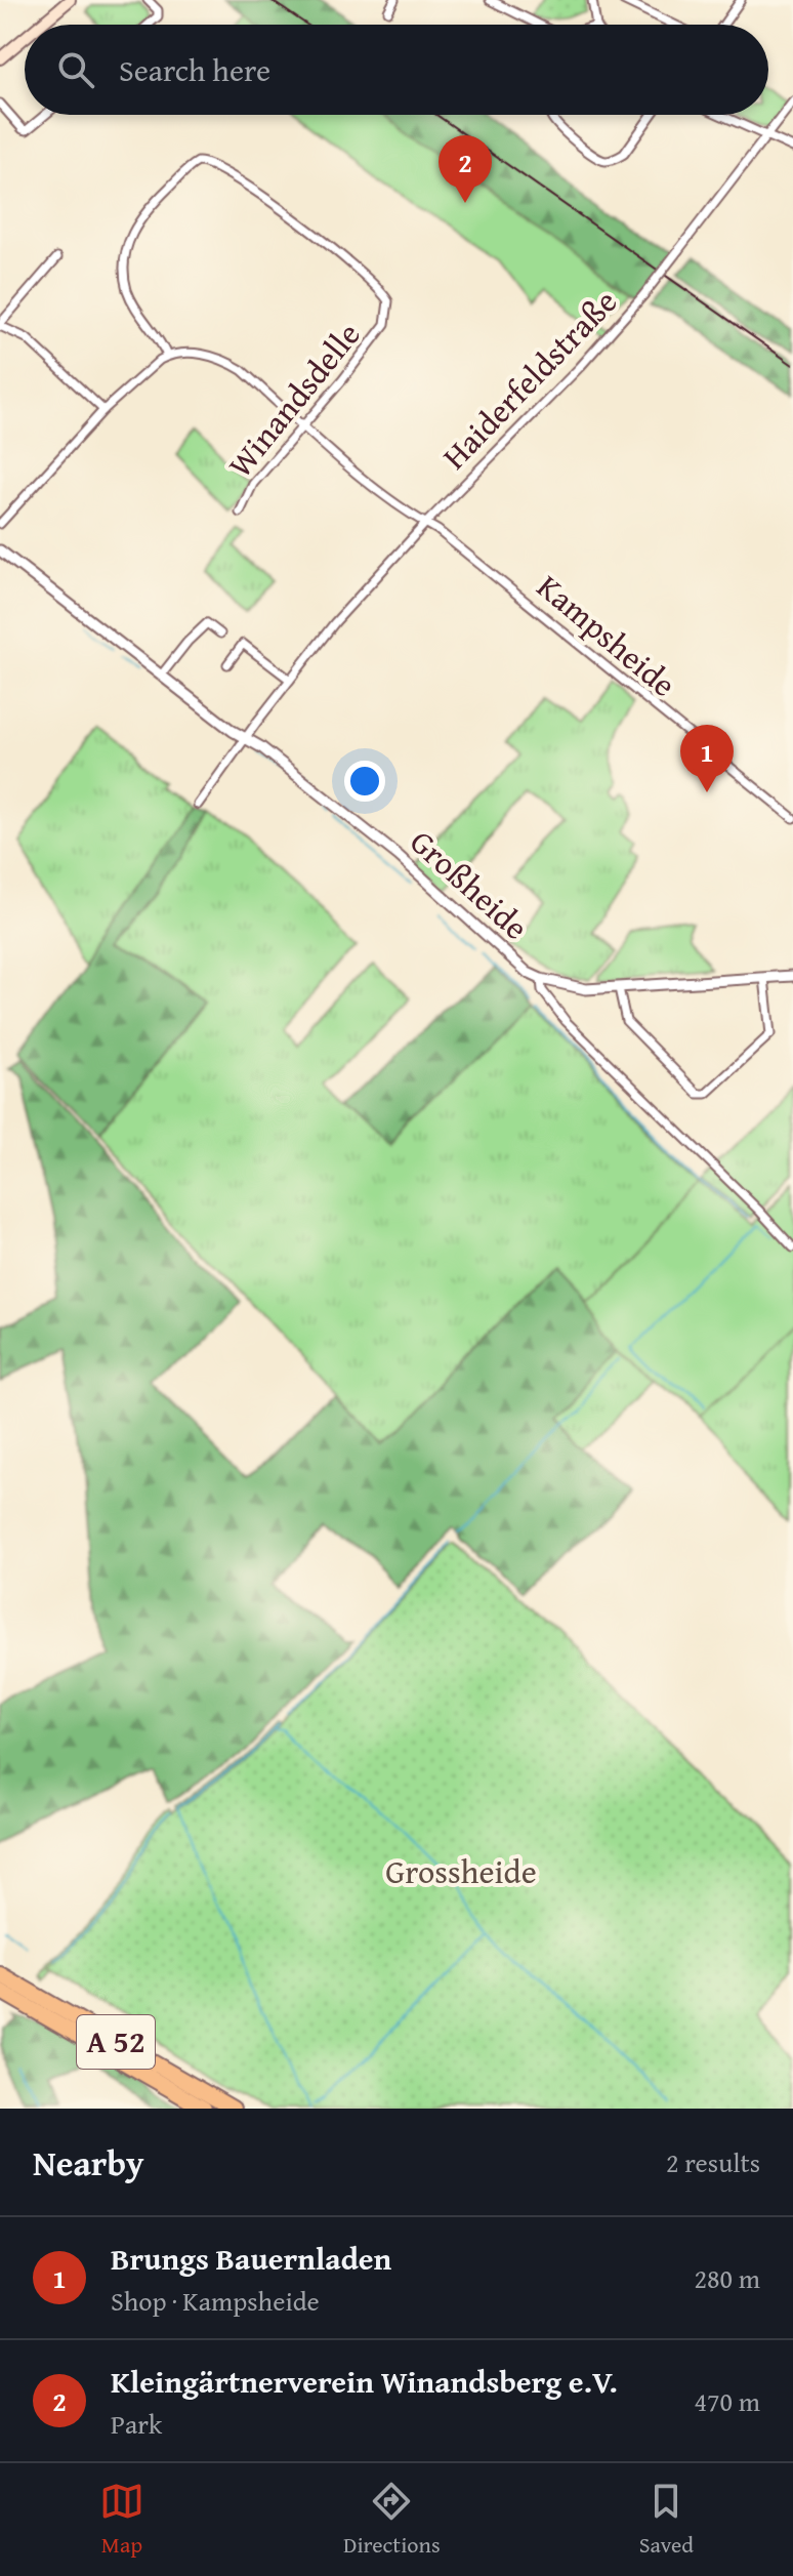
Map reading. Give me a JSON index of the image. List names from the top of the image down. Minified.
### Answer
{"streets":{"highway":["A 52"],"street":["Haiderfeldstraße","Winandsdelle","Kampsheide","Großheide"]},"crossings":[["Haiderfeldstraße","Kampsheide"],["Haiderfeldstraße","Großheide"],["Winandsdelle","Kampsheide"]],"parks":["Grossheide"],"page":{"search":"Search here","pins":["2","1"],"heading":["Nearby","2 results"],"list":[{"mark":"1","name":"Brungs Bauernladen","note":"Shop · Kampsheide","value":"280 m"},{"mark":"2","name":"Kleingärtnerverein Winandsberg e.V.","note":"Park","value":"470 m"}],"nav":["Map","Directions","Saved"]}}
